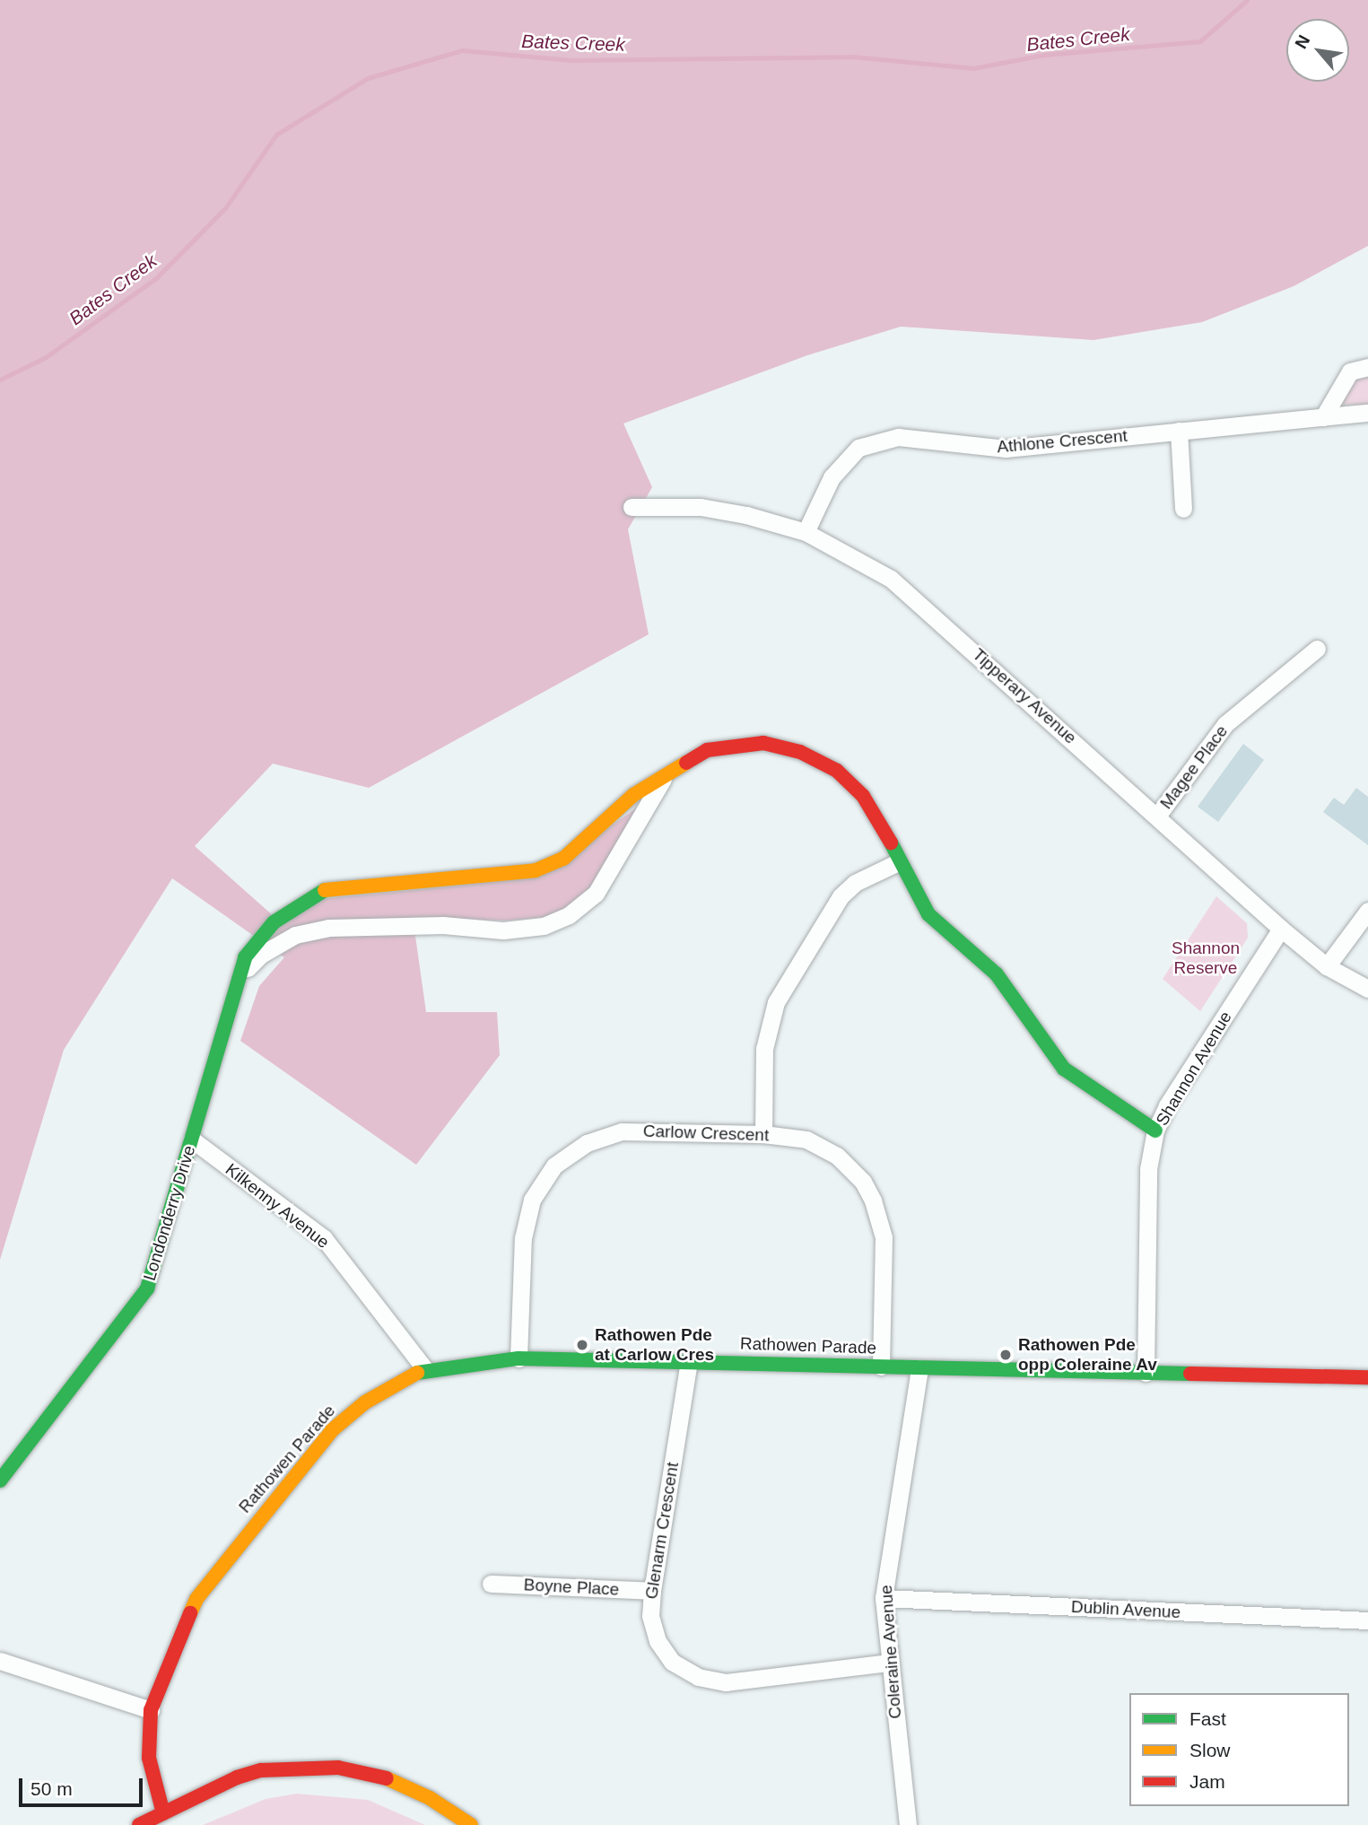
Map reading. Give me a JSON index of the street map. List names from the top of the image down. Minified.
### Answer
{"streets":{"street":["Athlone Crescent","Tipperary Avenue","Magee Place","Shannon Avenue","Carlow Crescent","Kilkenny Avenue","Londonderry Drive","Rathowen Parade","Glenarm Crescent","Boyne Place","Dublin Avenue","Coleraine Avenue"]},"crossings":[["Athlone Crescent","Tipperary Avenue"],["Tipperary Avenue","Magee Place"],["Tipperary Avenue","Shannon Avenue"],["Shannon Avenue","Londonderry Drive"],["Shannon Avenue","Rathowen Parade"],["Carlow Crescent","Rathowen Parade"],["Kilkenny Avenue","Londonderry Drive"],["Kilkenny Avenue","Rathowen Parade"],["Rathowen Parade","Glenarm Crescent"],["Rathowen Parade","Coleraine Avenue"],["Glenarm Crescent","Boyne Place"],["Glenarm Crescent","Coleraine Avenue"],["Dublin Avenue","Coleraine Avenue"]],"water":["Bates Creek"],"parks":["Shannon Reserve"],"places":["Rathowen Pde at Carlow Cres","Rathowen Pde opp Coleraine Av"],"legend":["Fast","Slow","Jam"],"scale_bar":"50 m","north":"top left"}
